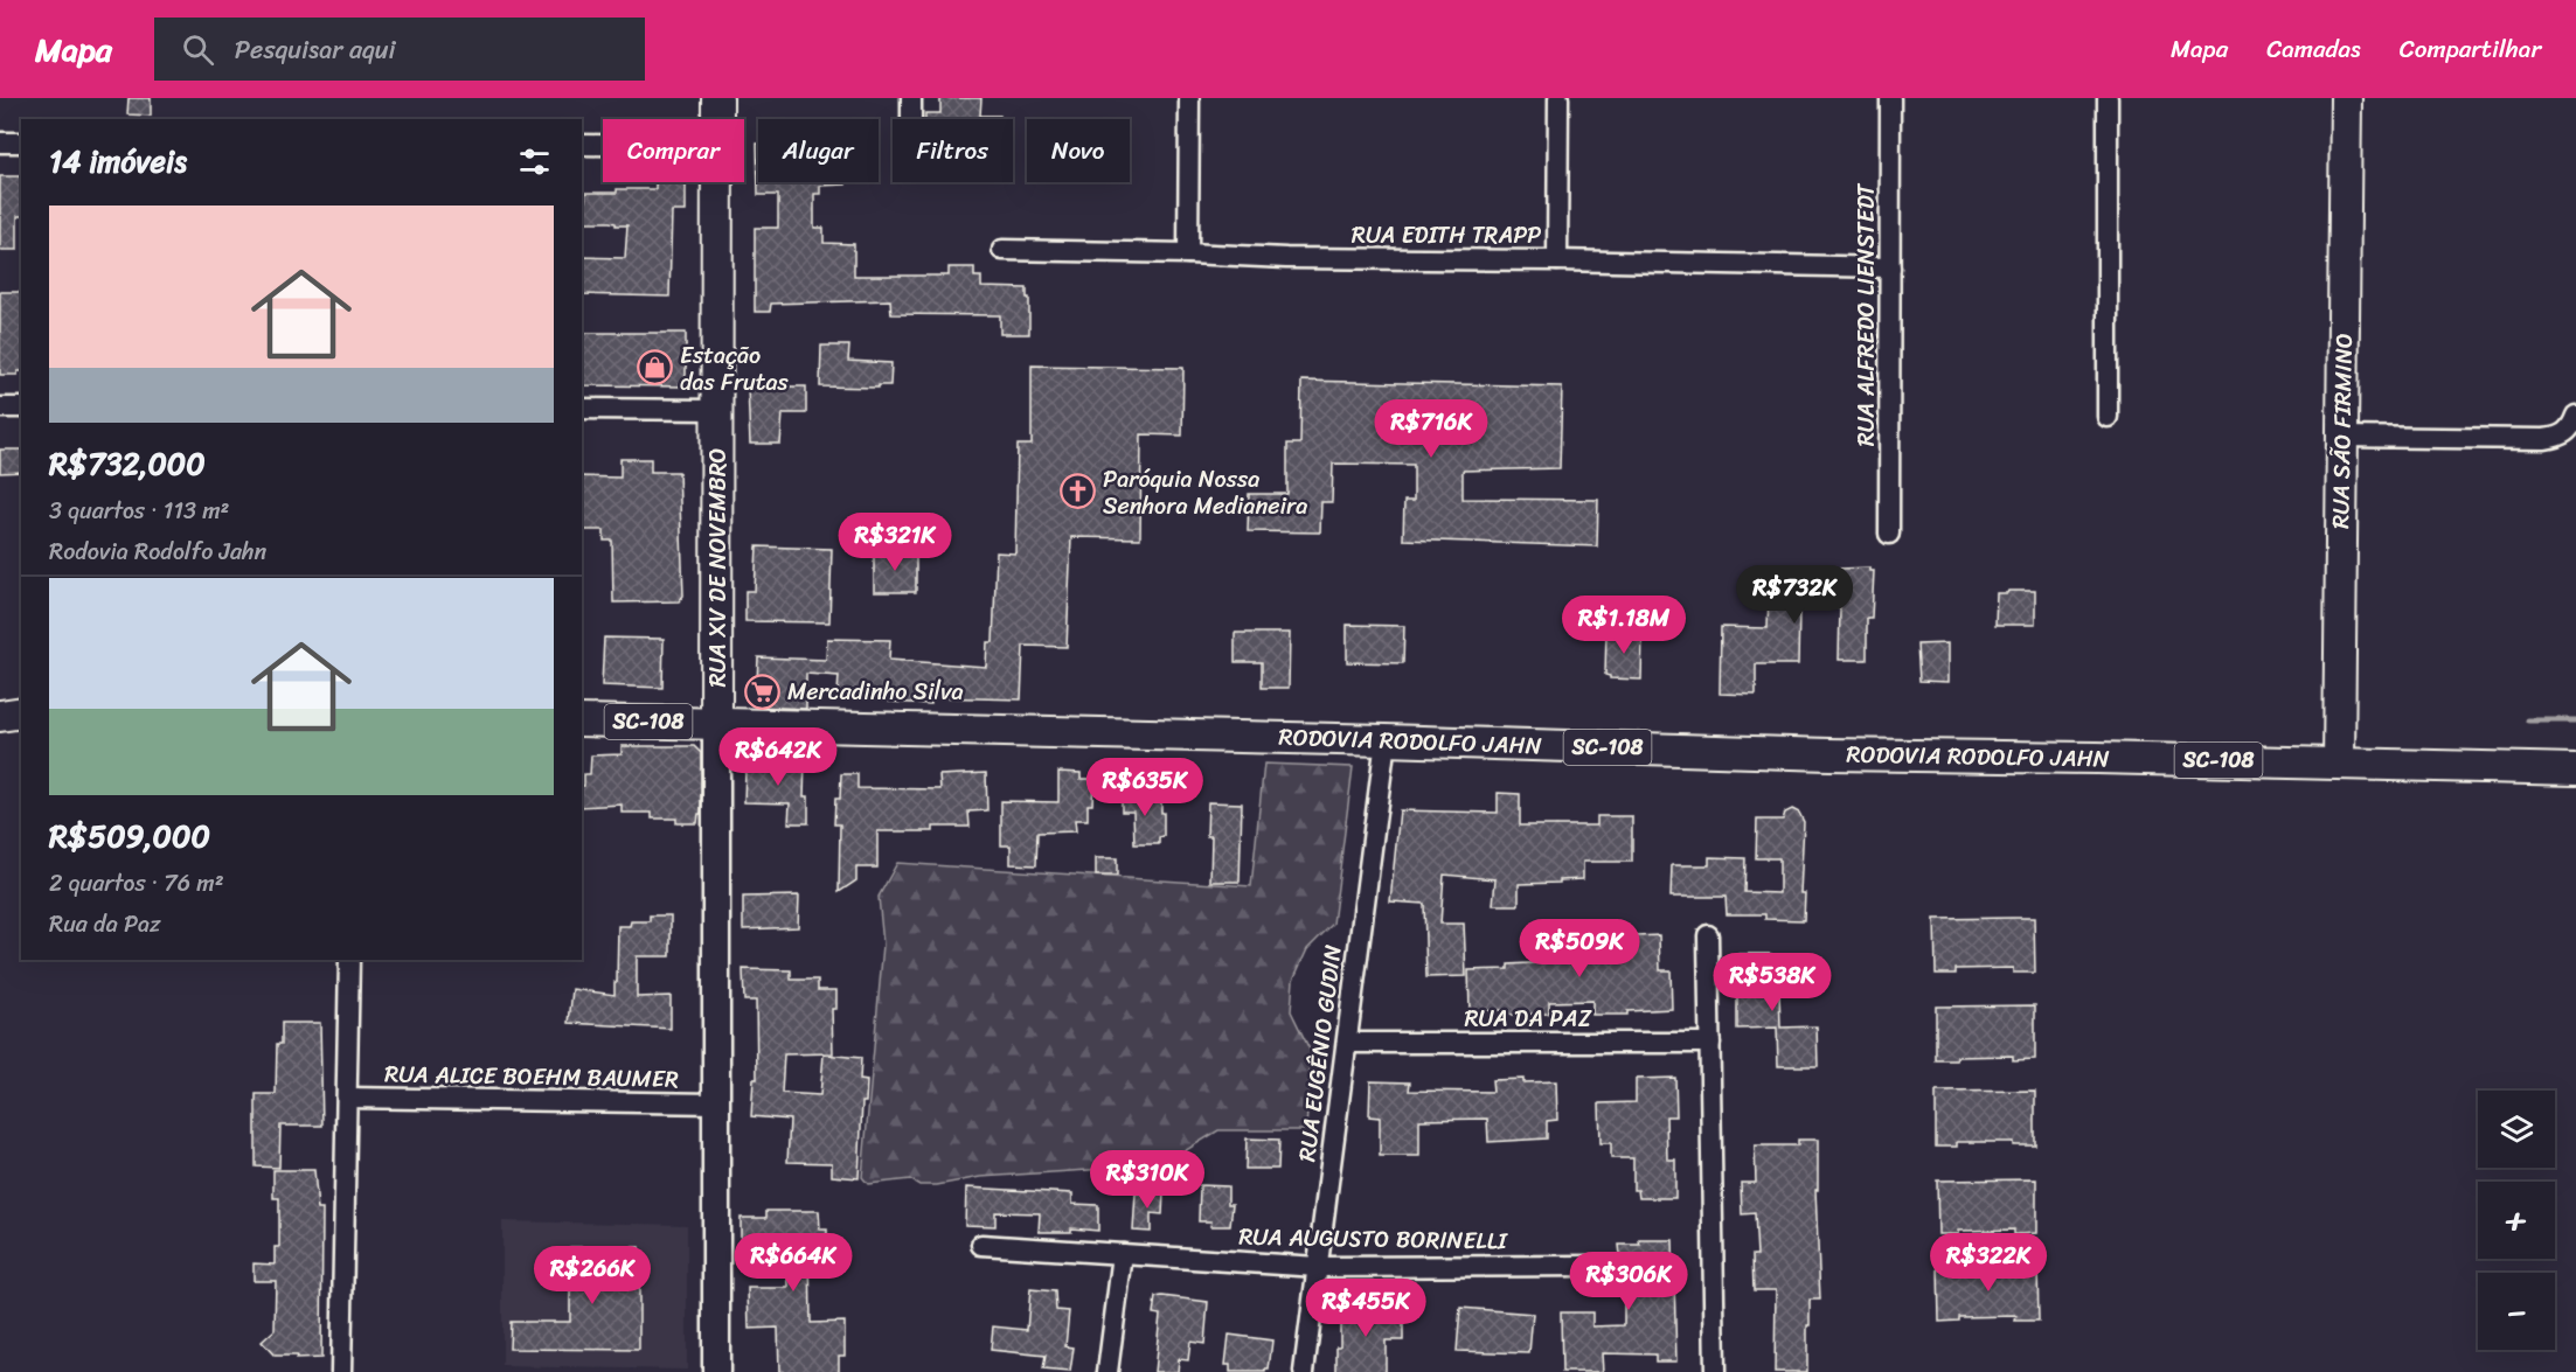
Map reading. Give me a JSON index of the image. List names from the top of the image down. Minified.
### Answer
{"streets":{"main road":["RUA SÃO FIRMINO","RUA XV DE NOVEMBRO","SC-108","RODOVIA RODOLFO JAHN"],"street":["RUA EDITH TRAPP","RUA ALFREDO LIENSTEDT","RUA DA PAZ","RUA EUGÊNIO GUDIN","RUA ALICE BOEHM BAUMER","RUA AUGUSTO BORINELLI"]},"crossings":[["RUA EDITH TRAPP","RUA ALFREDO LIENSTEDT"],["RUA SÃO FIRMINO","RODOVIA RODOLFO JAHN"],["RUA XV DE NOVEMBRO","RODOVIA RODOLFO JAHN"],["RUA XV DE NOVEMBRO","RUA ALICE BOEHM BAUMER"],["RODOVIA RODOLFO JAHN","RUA EUGÊNIO GUDIN"],["RUA DA PAZ","RUA EUGÊNIO GUDIN"],["RUA EUGÊNIO GUDIN","RUA AUGUSTO BORINELLI"]],"places":{"shop":["Estação das Frutas"],"church":["Paróquia Nossa Senhora Medianeira"],"supermarket":["Mercadinho Silva"]},"page":{"header":"Mapa","search":"Pesquisar aqui","nav":["Mapa","Camadas","Compartilhar"],"chip":["Comprar","Alugar","Filtros","Novo"],"heading":"14 imóveis","list":[{"name":"R$732,000","note":"3 quartos · 113 m² · Rodovia Rodolfo Jahn"},{"name":"R$509,000","note":"2 quartos · 76 m² · Rua da Paz"}],"price":["R$716K","R$321K","R$732K","R$1.18M","R$642K","R$635K","R$509K","R$538K","R$310K","R$664K","R$322K","R$266K","R$306K","R$455K"],"map_buttons":["+","−"]}}
